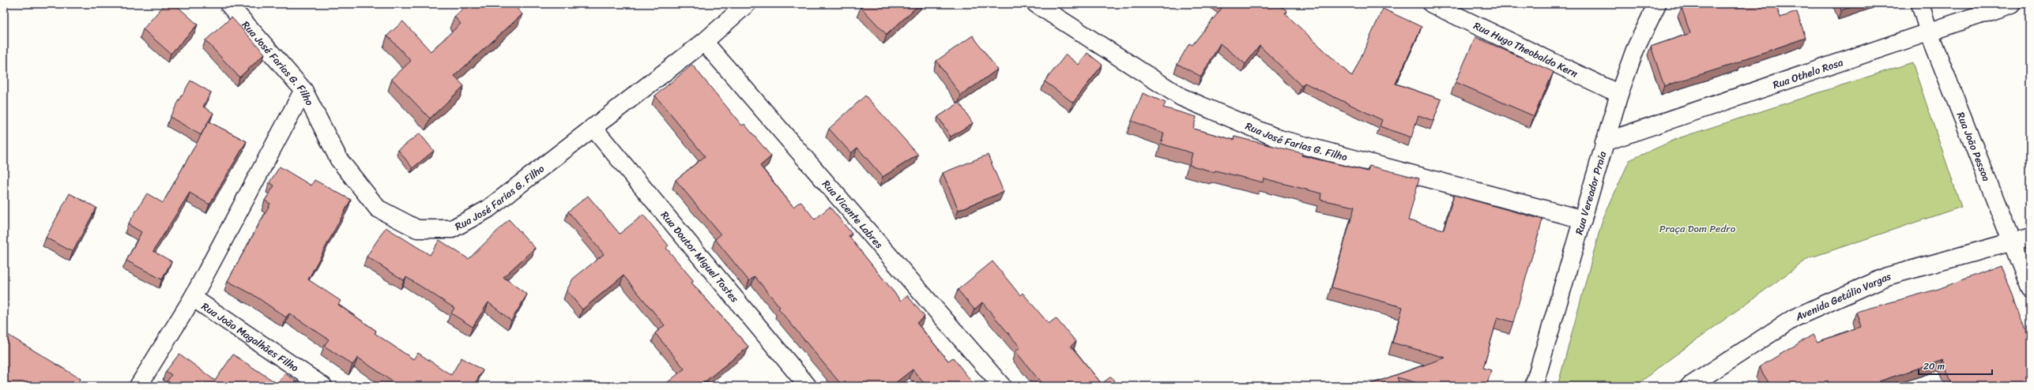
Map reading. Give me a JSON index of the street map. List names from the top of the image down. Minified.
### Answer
{"streets":{"street":["Rua Hugo Theobaldo Kern","Rua José Farias G. Filho","Rua Othelo Rosa","Rua João Pessoa","Rua Vereador Praia","Rua Vicente Labres","Rua Doutor Miguel Tostes","Avenida Getúlio Vargas","Rua João Magalhães Filho"]},"crossings":[["Rua Hugo Theobaldo Kern","Rua Vereador Praia"],["Rua José Farias G. Filho","Rua Vereador Praia"],["Rua José Farias G. Filho","Rua Vicente Labres"],["Rua José Farias G. Filho","Rua Doutor Miguel Tostes"],["Rua Othelo Rosa","Rua João Pessoa"],["Rua Othelo Rosa","Rua Vereador Praia"],["Rua João Pessoa","Avenida Getúlio Vargas"]],"parks":["Praça Dom Pedro"],"scale_bar":"20 m"}
